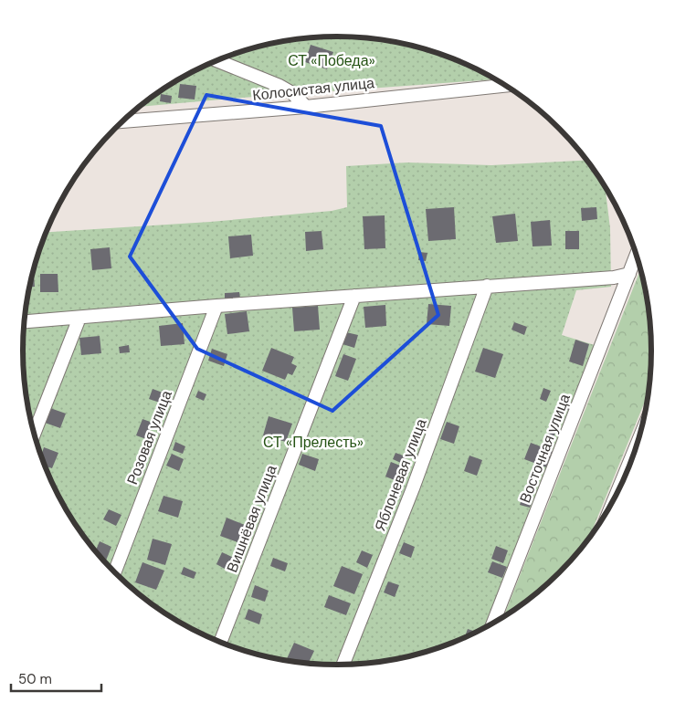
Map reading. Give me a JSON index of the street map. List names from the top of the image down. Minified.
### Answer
{"streets":{"street":["Колосистая улица","Розовая улица","Восточная улица","Яблоневая улица","Вишнёвая улица"]},"parks":["СТ «Победа»","СТ «Прелесть»"],"scale_bar":"50 m"}
